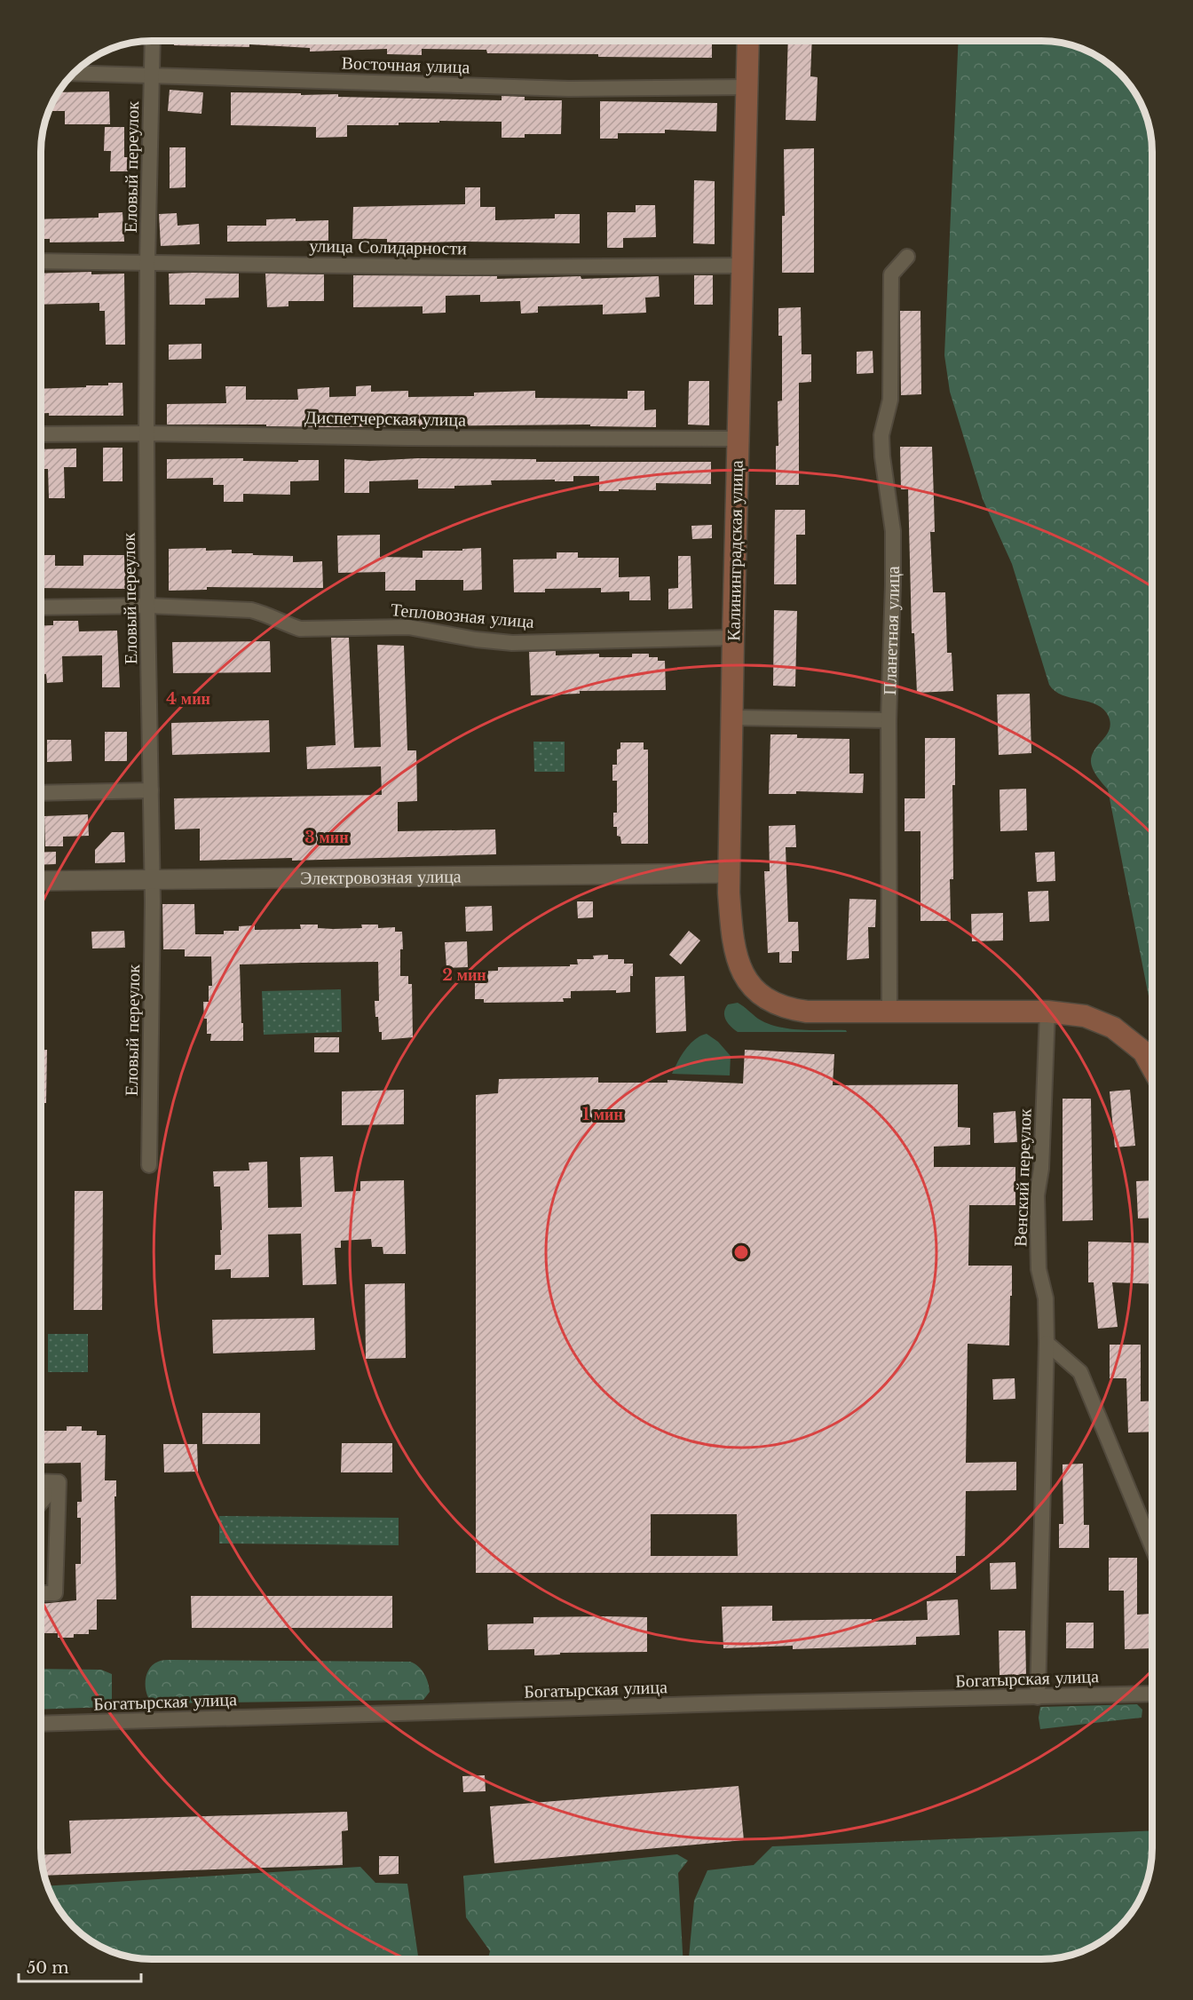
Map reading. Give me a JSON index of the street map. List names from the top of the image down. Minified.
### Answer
{"streets":{"main road":["Калининградская улица"],"street":["Восточная улица","Еловый переулок","улица Солидарности","Диспетчерская улица","Тепловозная улица","Планетная улица","Электровозная улица","Венский переулок","Богатырская улица"]},"crossings":[["Восточная улица","Еловый переулок"],["Восточная улица","Калининградская улица"],["Еловый переулок","улица Солидарности"],["Еловый переулок","Диспетчерская улица"],["Еловый переулок","Тепловозная улица"],["Еловый переулок","Электровозная улица"],["улица Солидарности","Калининградская улица"],["Диспетчерская улица","Калининградская улица"],["Калининградская улица","Тепловозная улица"],["Калининградская улица","Планетная улица"],["Калининградская улица","Электровозная улица"],["Венский переулок","Богатырская улица"]],"scale_bar":"50 m","rings":["4 мин","3 мин","2 мин","1 мин"]}
